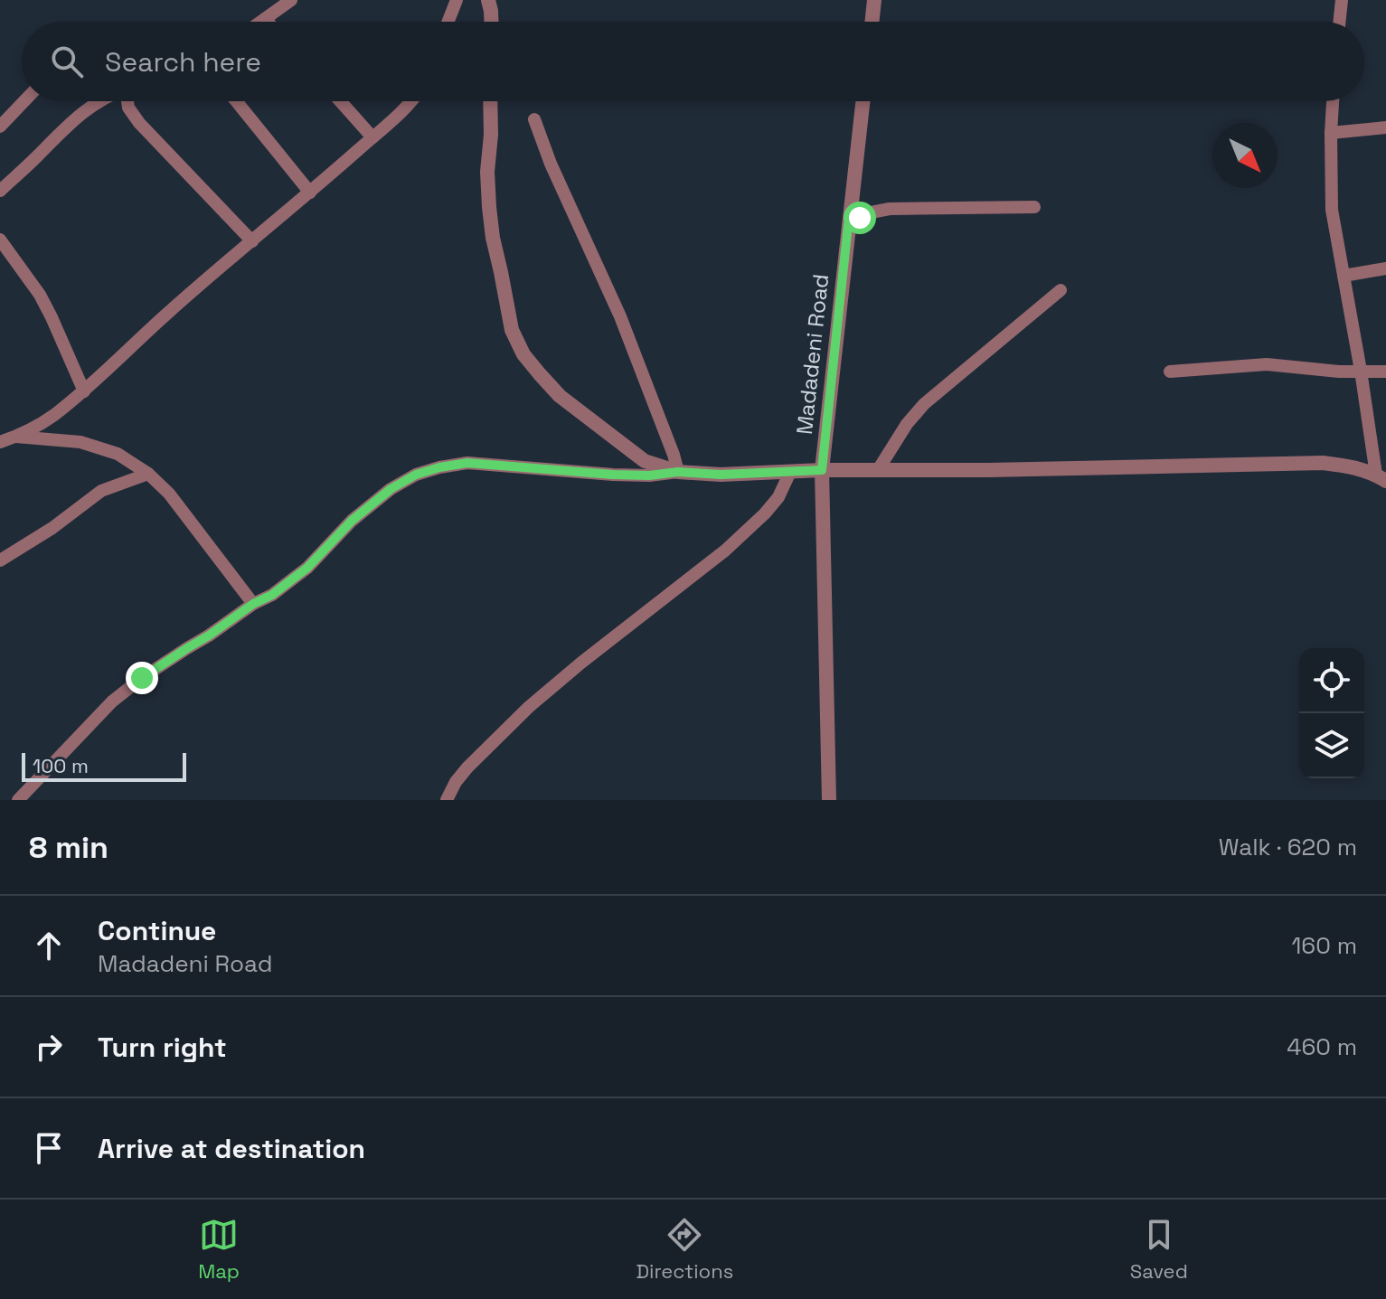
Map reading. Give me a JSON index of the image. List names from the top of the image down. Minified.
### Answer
{"streets":{"street":["Madadeni Road"]},"scale_bar":"100 m","north":"bottom right","page":{"search":"Search here","scale":"100 m","heading":["8 min","Walk · 620 m"],"list":[["Continue","Madadeni Road","160 m"],["Turn right","460 m"],"Arrive at destination"],"nav":["Map","Directions","Saved"]}}
